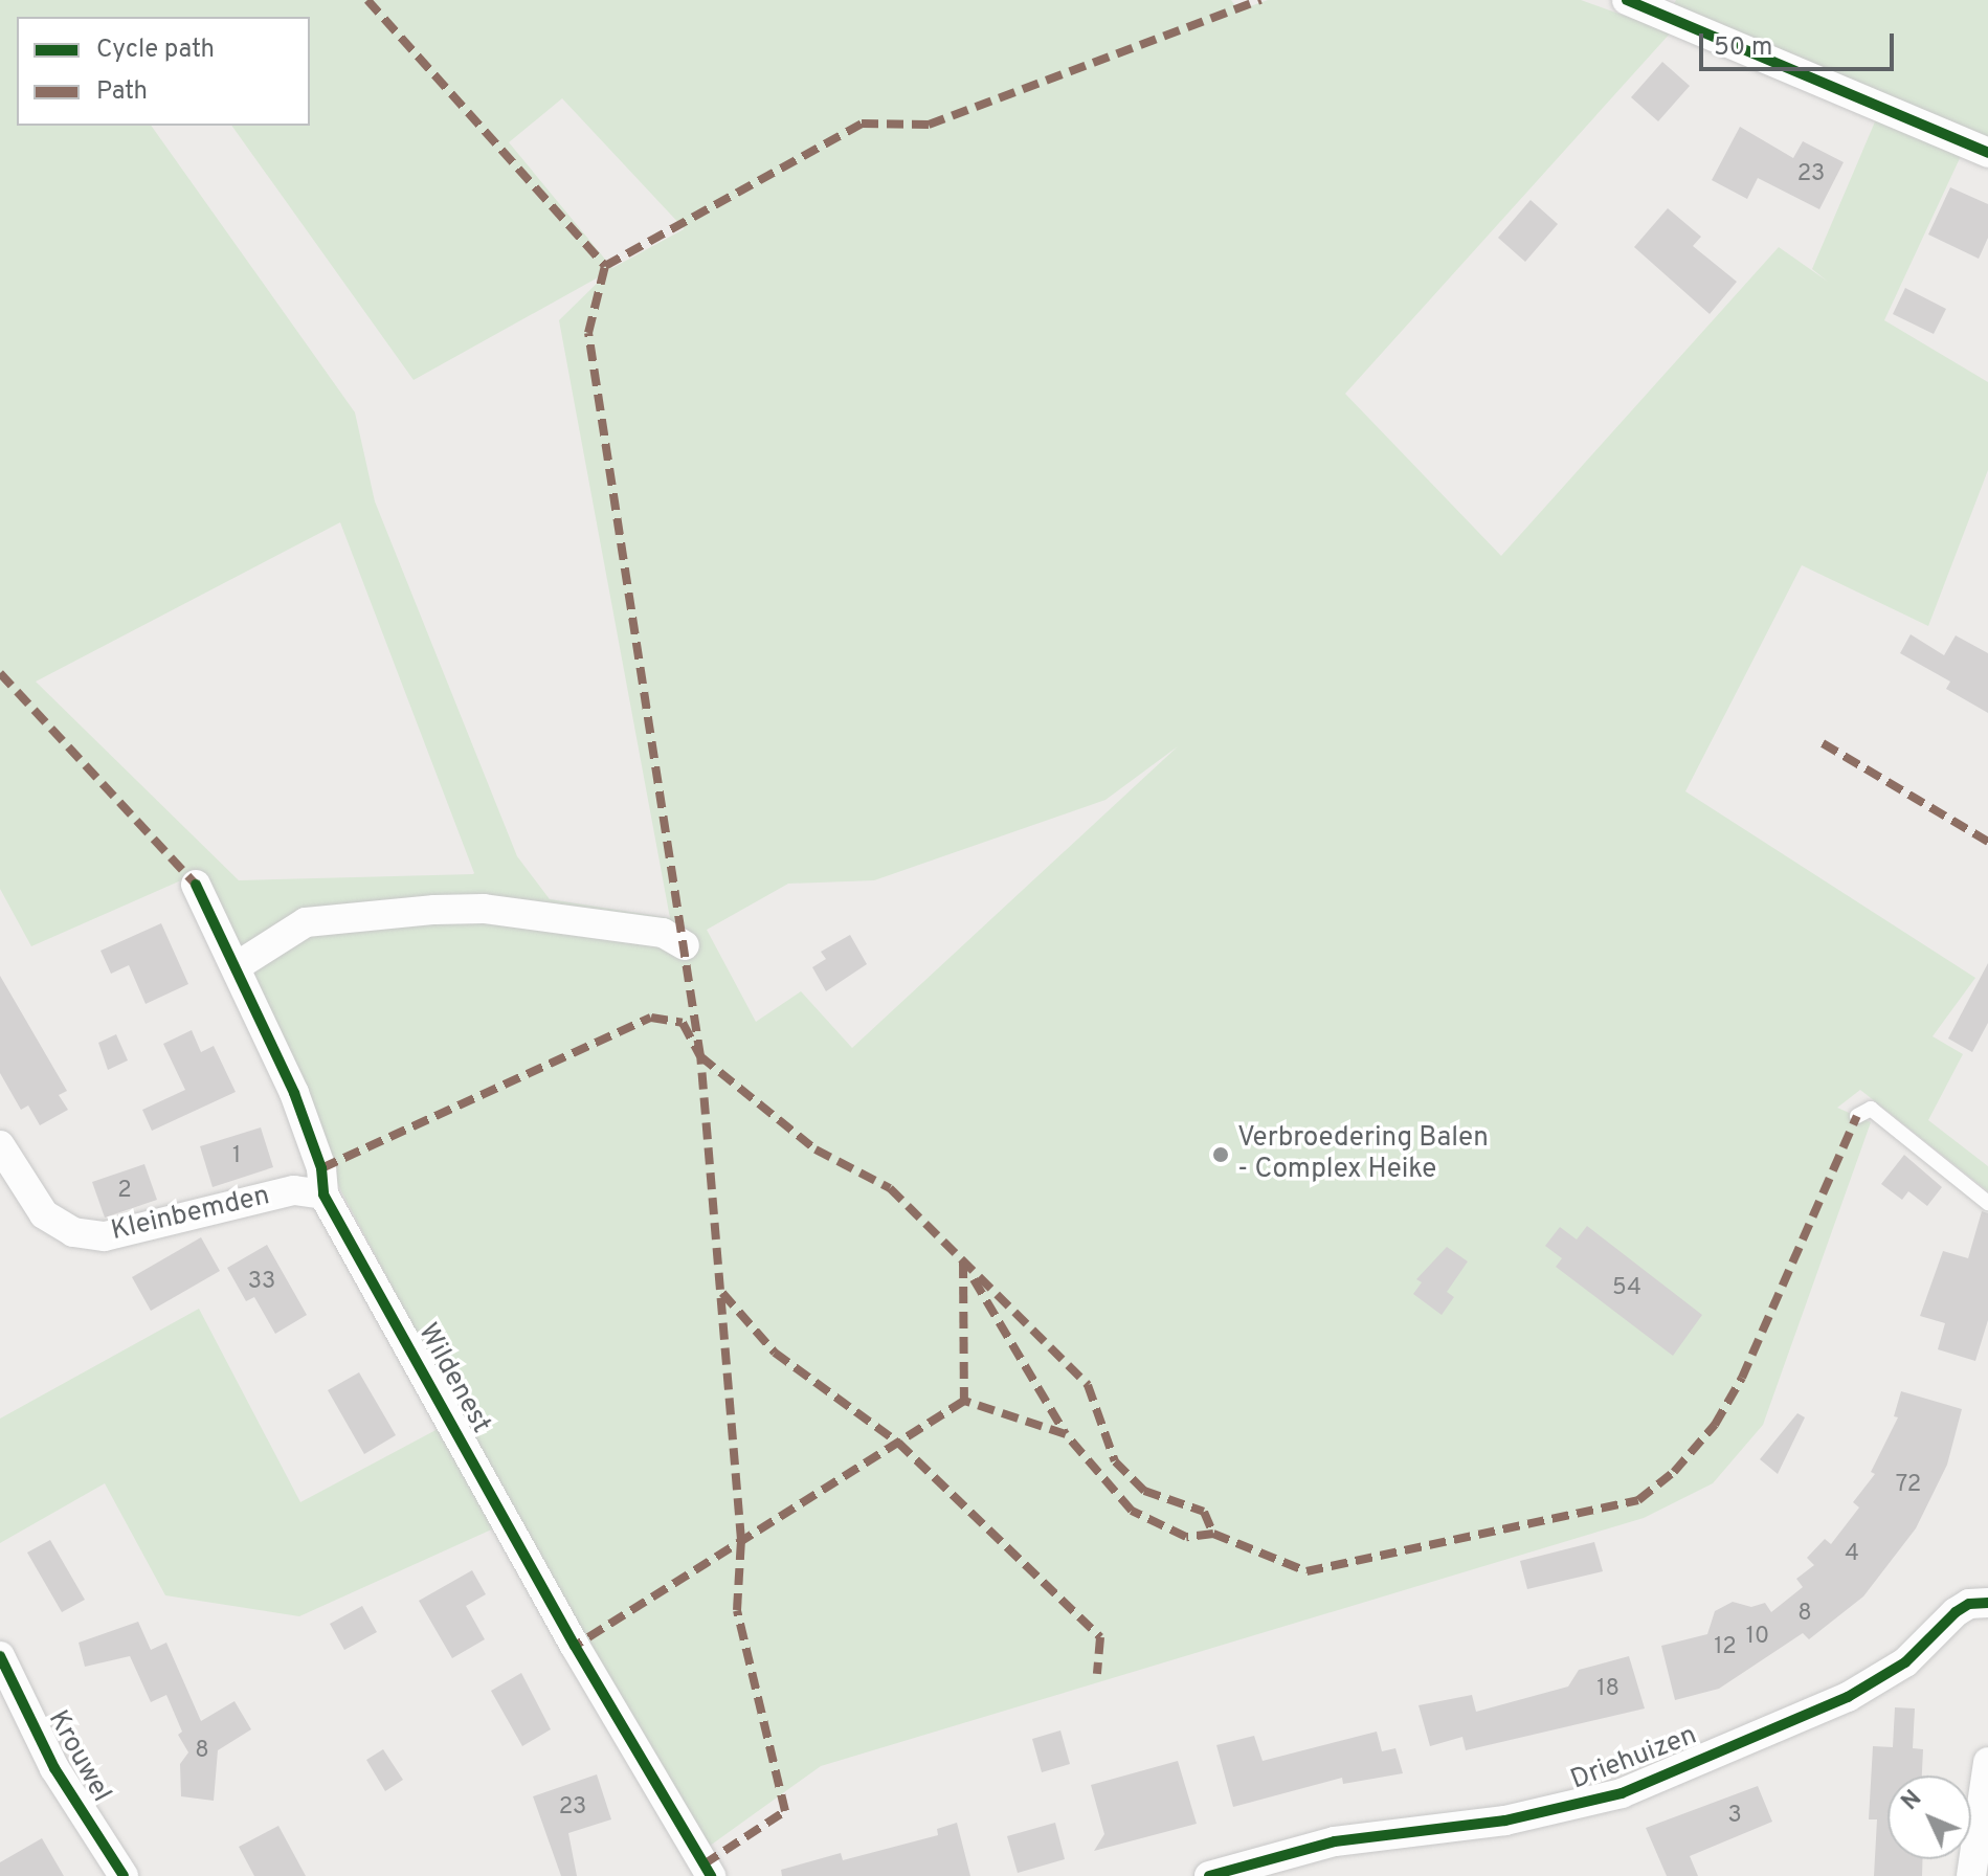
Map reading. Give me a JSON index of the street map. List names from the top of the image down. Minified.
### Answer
{"streets":{"street":["Kleinbemden","Wildenest","Krouwel","Driehuizen"]},"crossings":[["Kleinbemden","Wildenest"]],"places":["Verbroedering Balen - Complex Heike"],"house_numbers":["23","1","2","33","54","72","4","8","10","12","18","8","23","3"],"legend":["Cycle path","Path"],"scale_bar":"50 m","north":"top left"}
